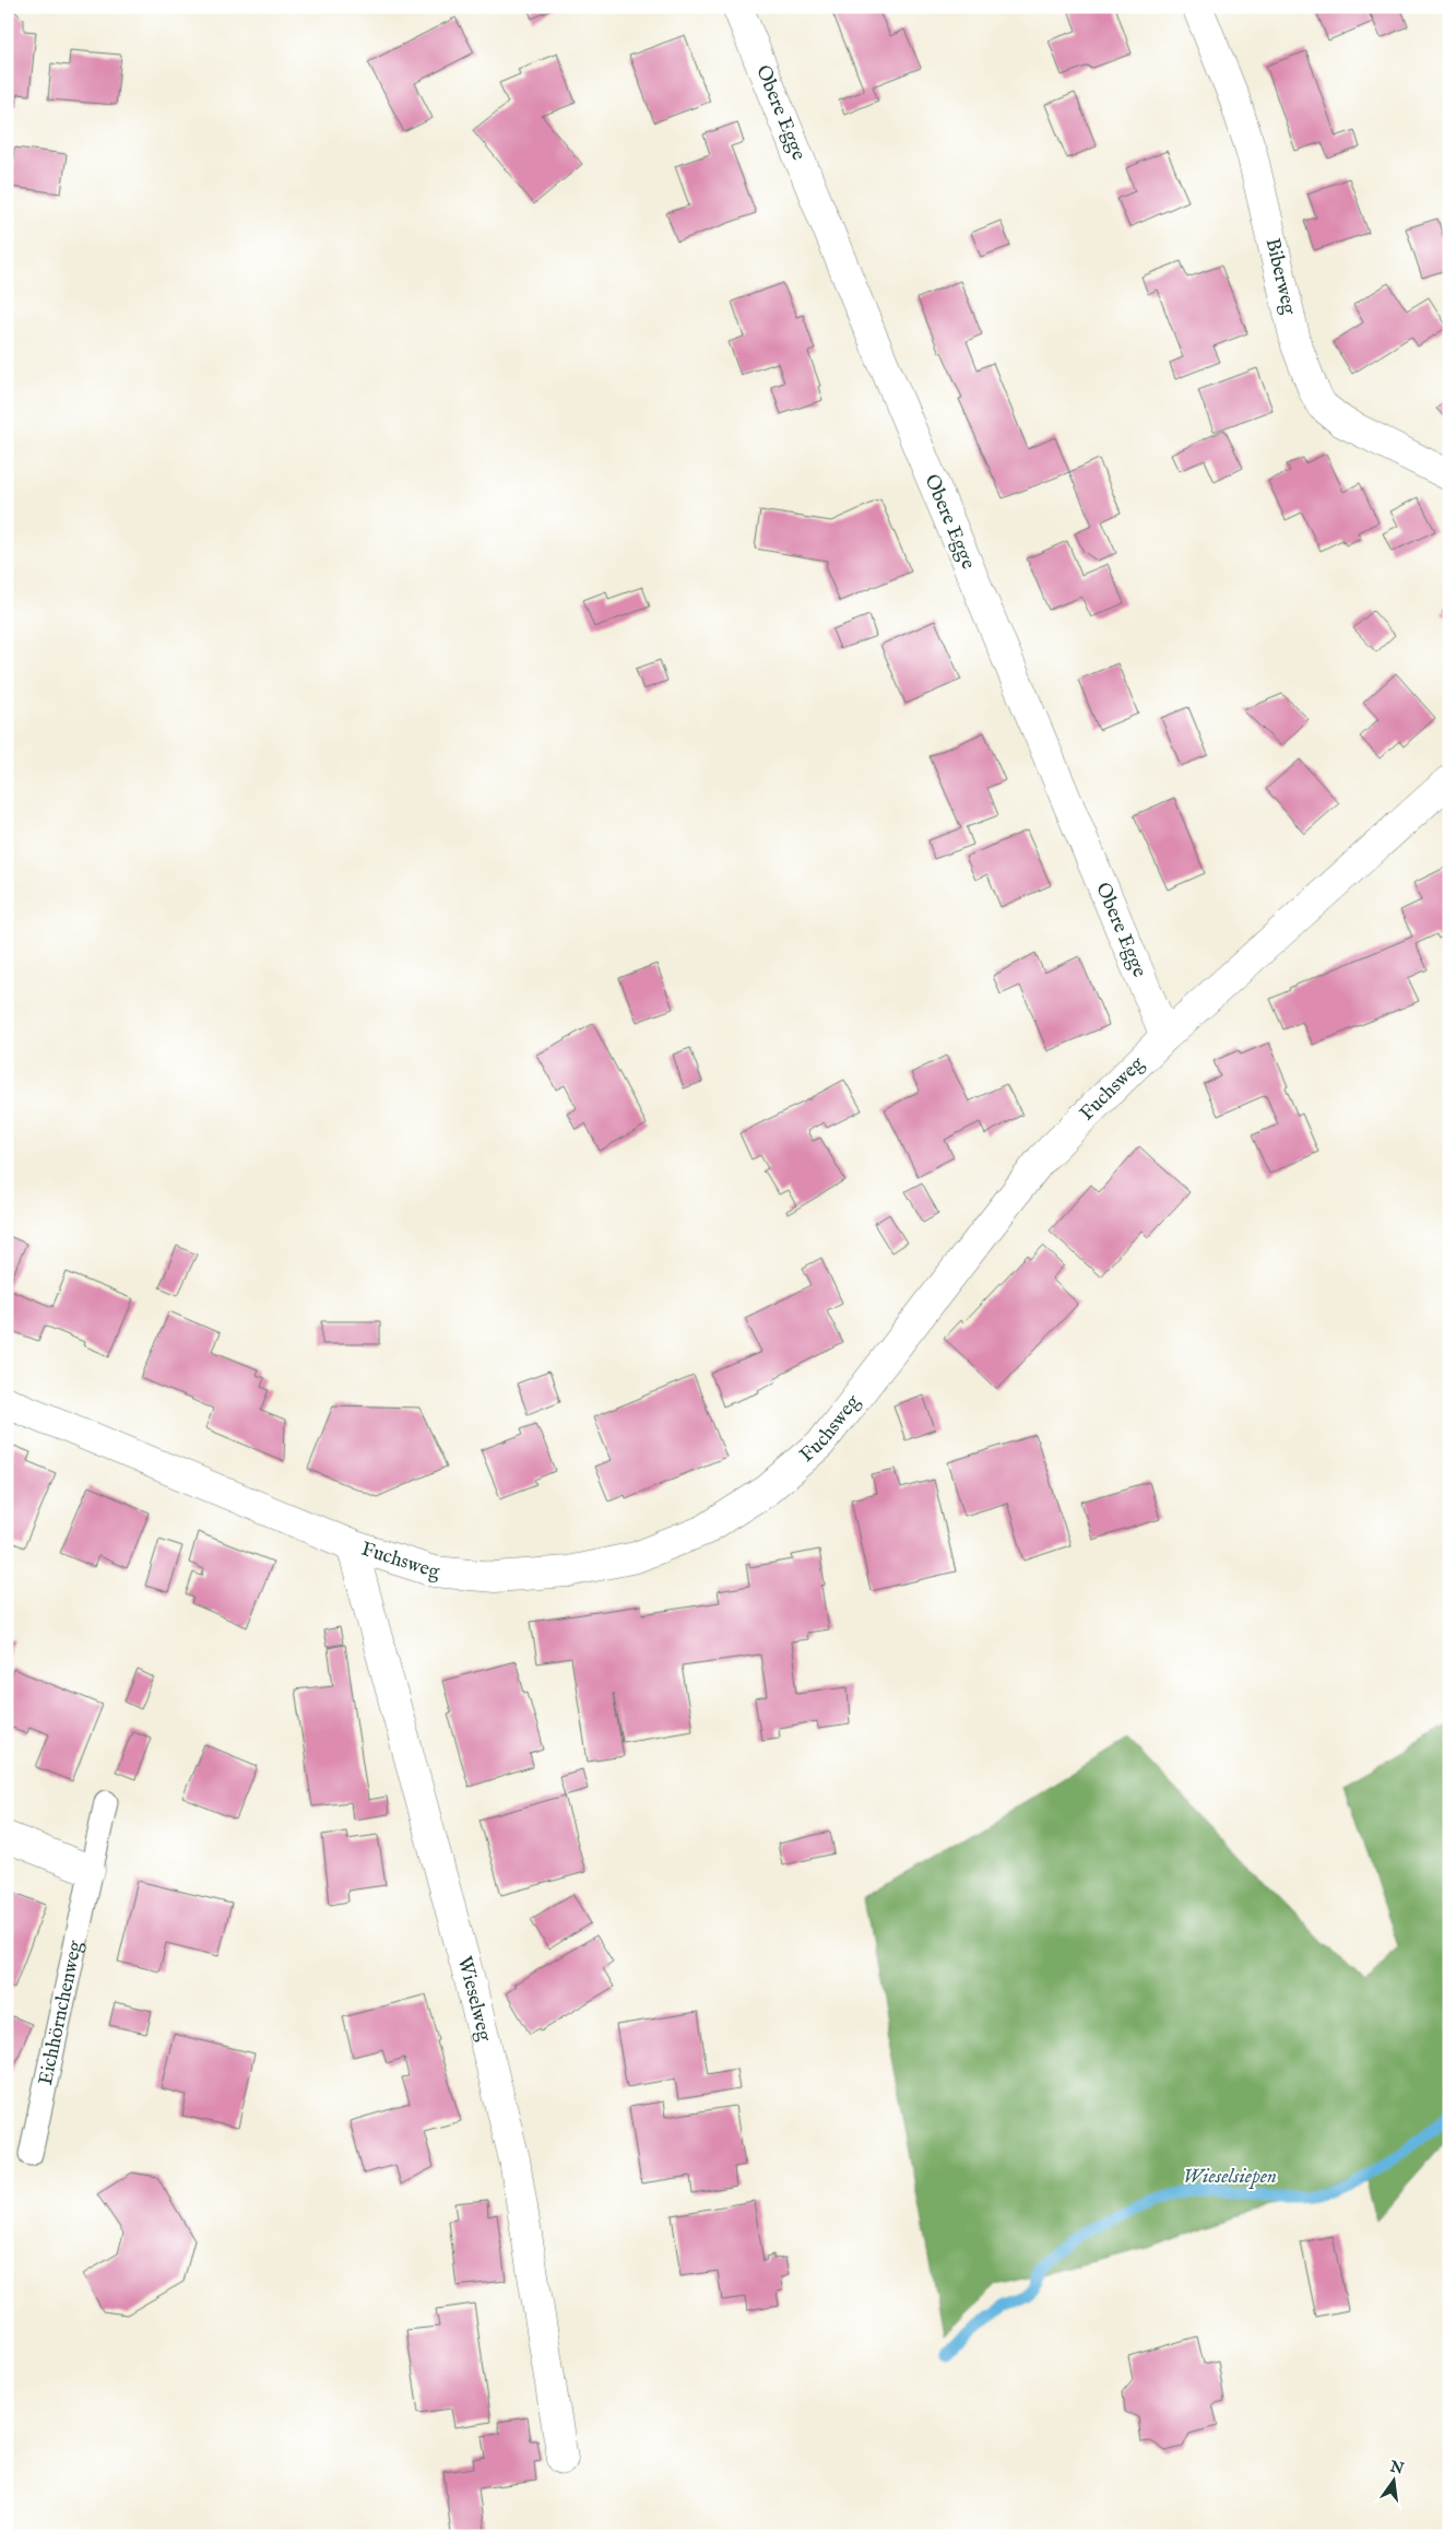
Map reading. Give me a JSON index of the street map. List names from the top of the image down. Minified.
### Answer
{"streets":{"street":["Obere Egge","Biberweg","Fuchsweg","Wieselweg"],"lane":["Eichhörnchenweg"]},"crossings":[["Obere Egge","Fuchsweg"],["Fuchsweg","Wieselweg"]],"water":["Wieselsiepen"],"north":"top"}
